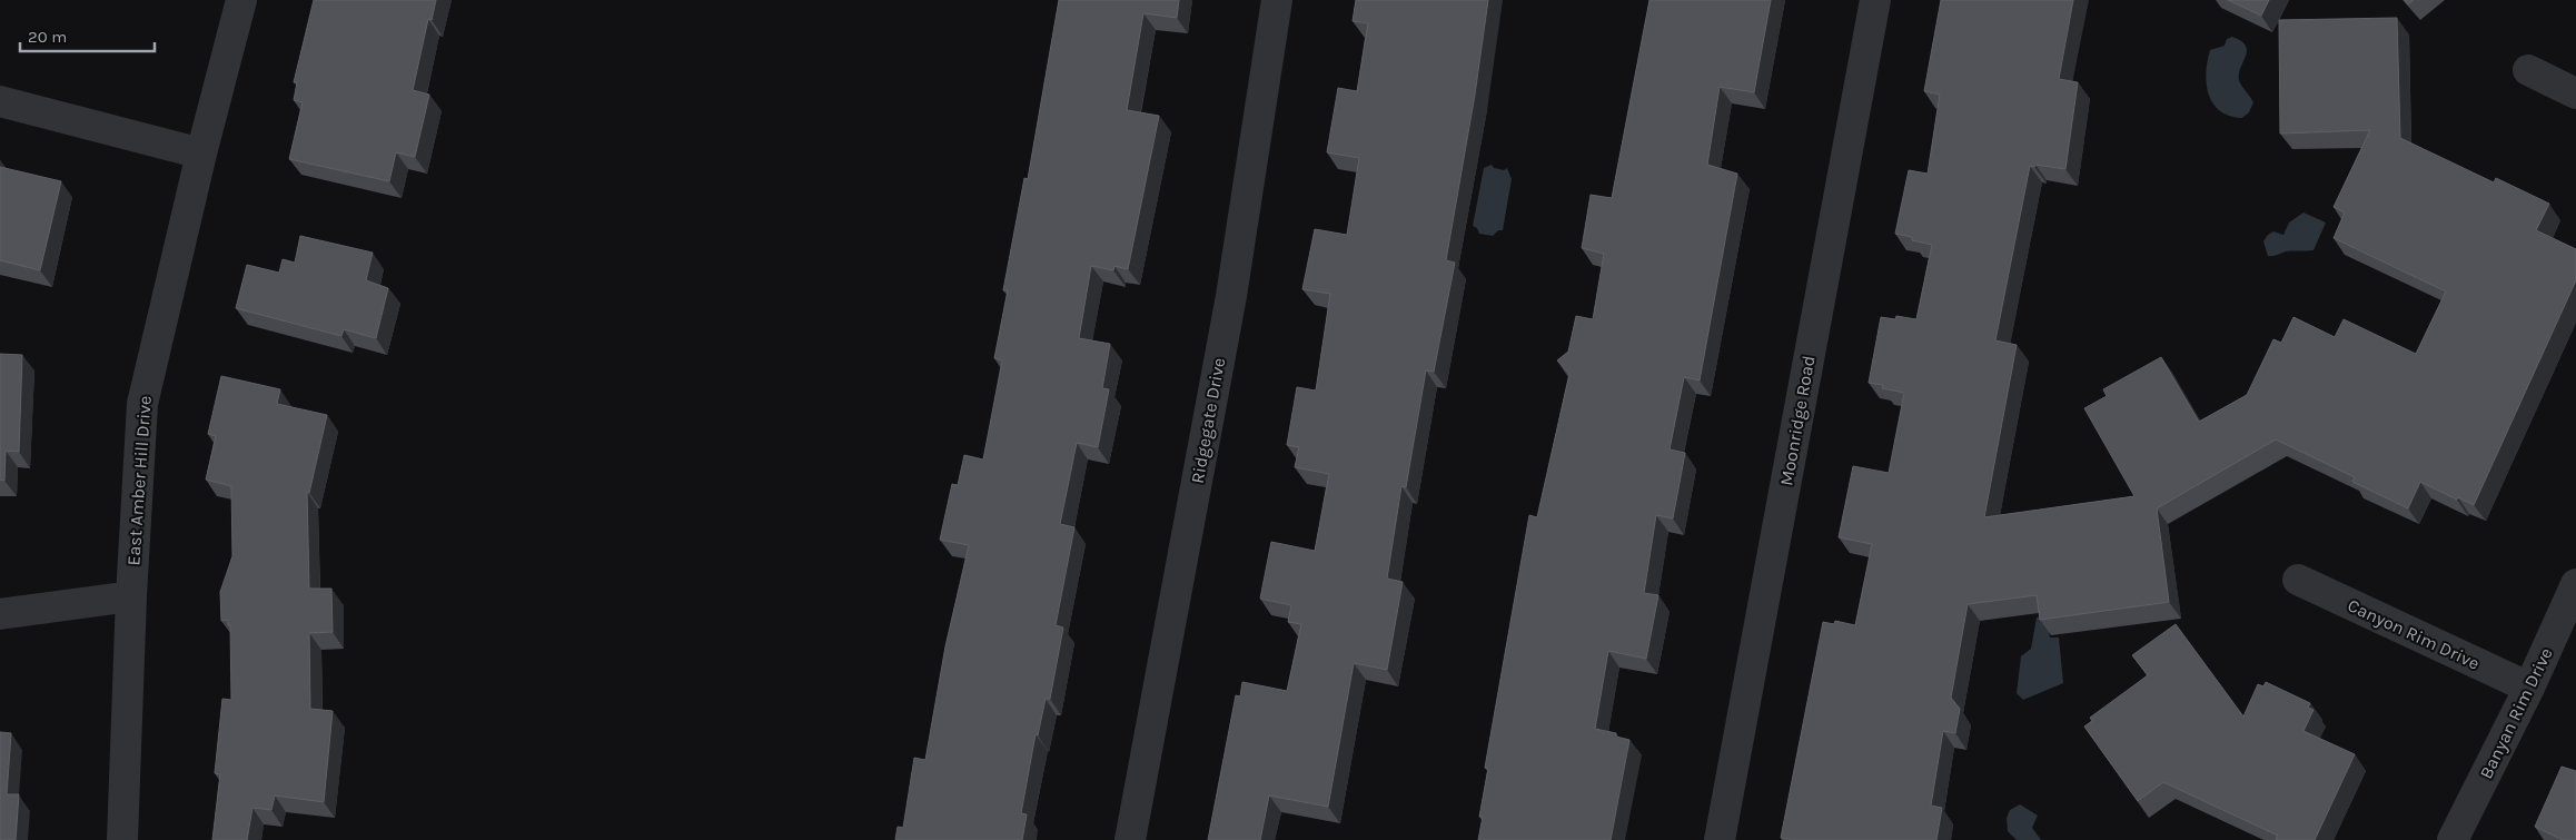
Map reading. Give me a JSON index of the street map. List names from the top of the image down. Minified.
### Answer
{"streets":{"street":["Ridgegate Drive","Moonridge Road","East Amber Hill Drive","Canyon Rim Drive","Banyan Rim Drive"]},"crossings":[["Canyon Rim Drive","Banyan Rim Drive"]],"scale_bar":"20 m"}
